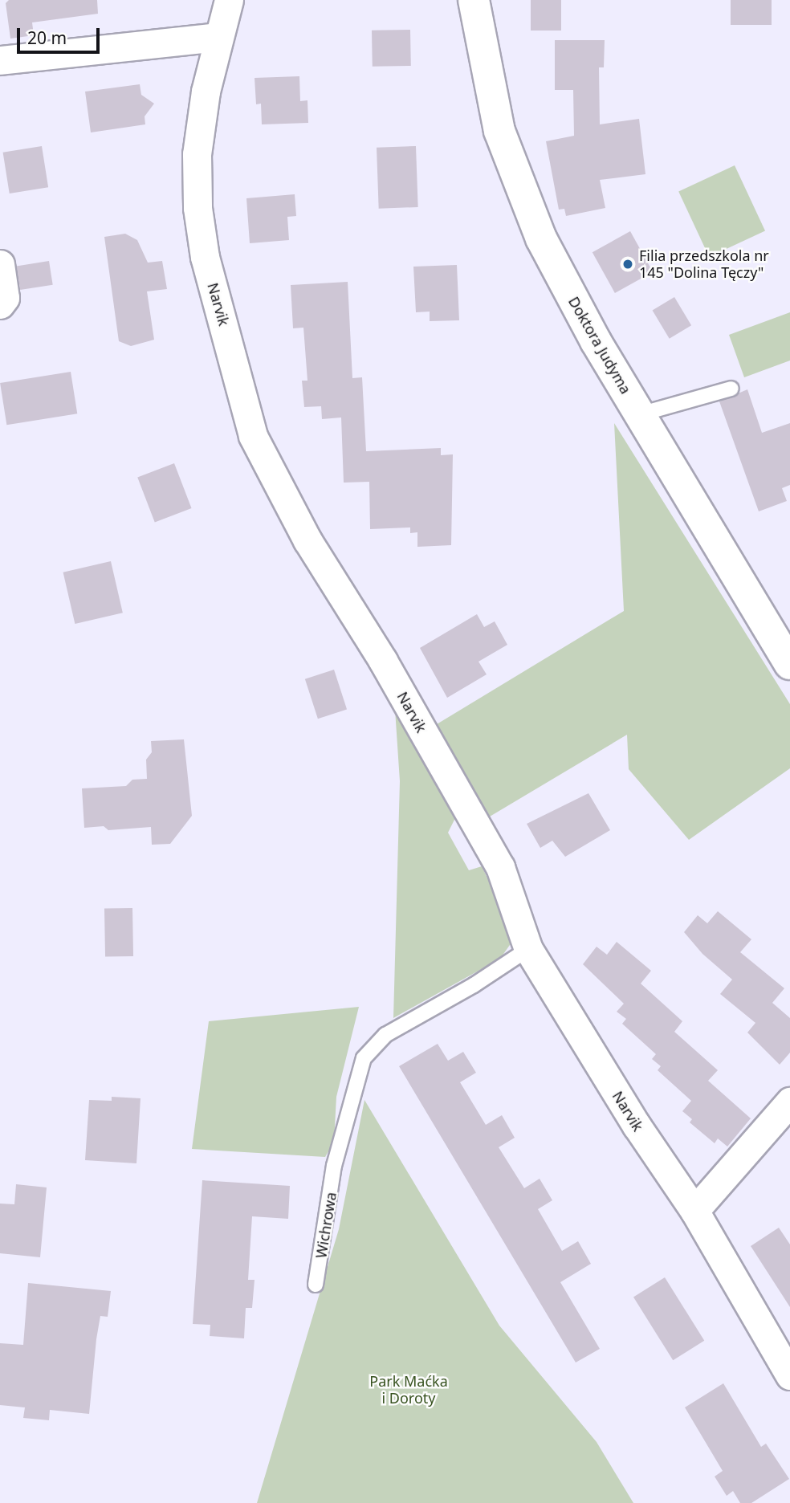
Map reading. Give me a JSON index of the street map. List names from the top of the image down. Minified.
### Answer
{"streets":{"street":["Narvik","Doktora Judyma"],"lane":["Wichrowa"]},"crossings":[["Narvik","Wichrowa"]],"parks":["Park Maćka i Doroty"],"places":["Filia przedszkola nr 145 \"Dolina Tęczy\""],"scale_bar":"20 m"}
